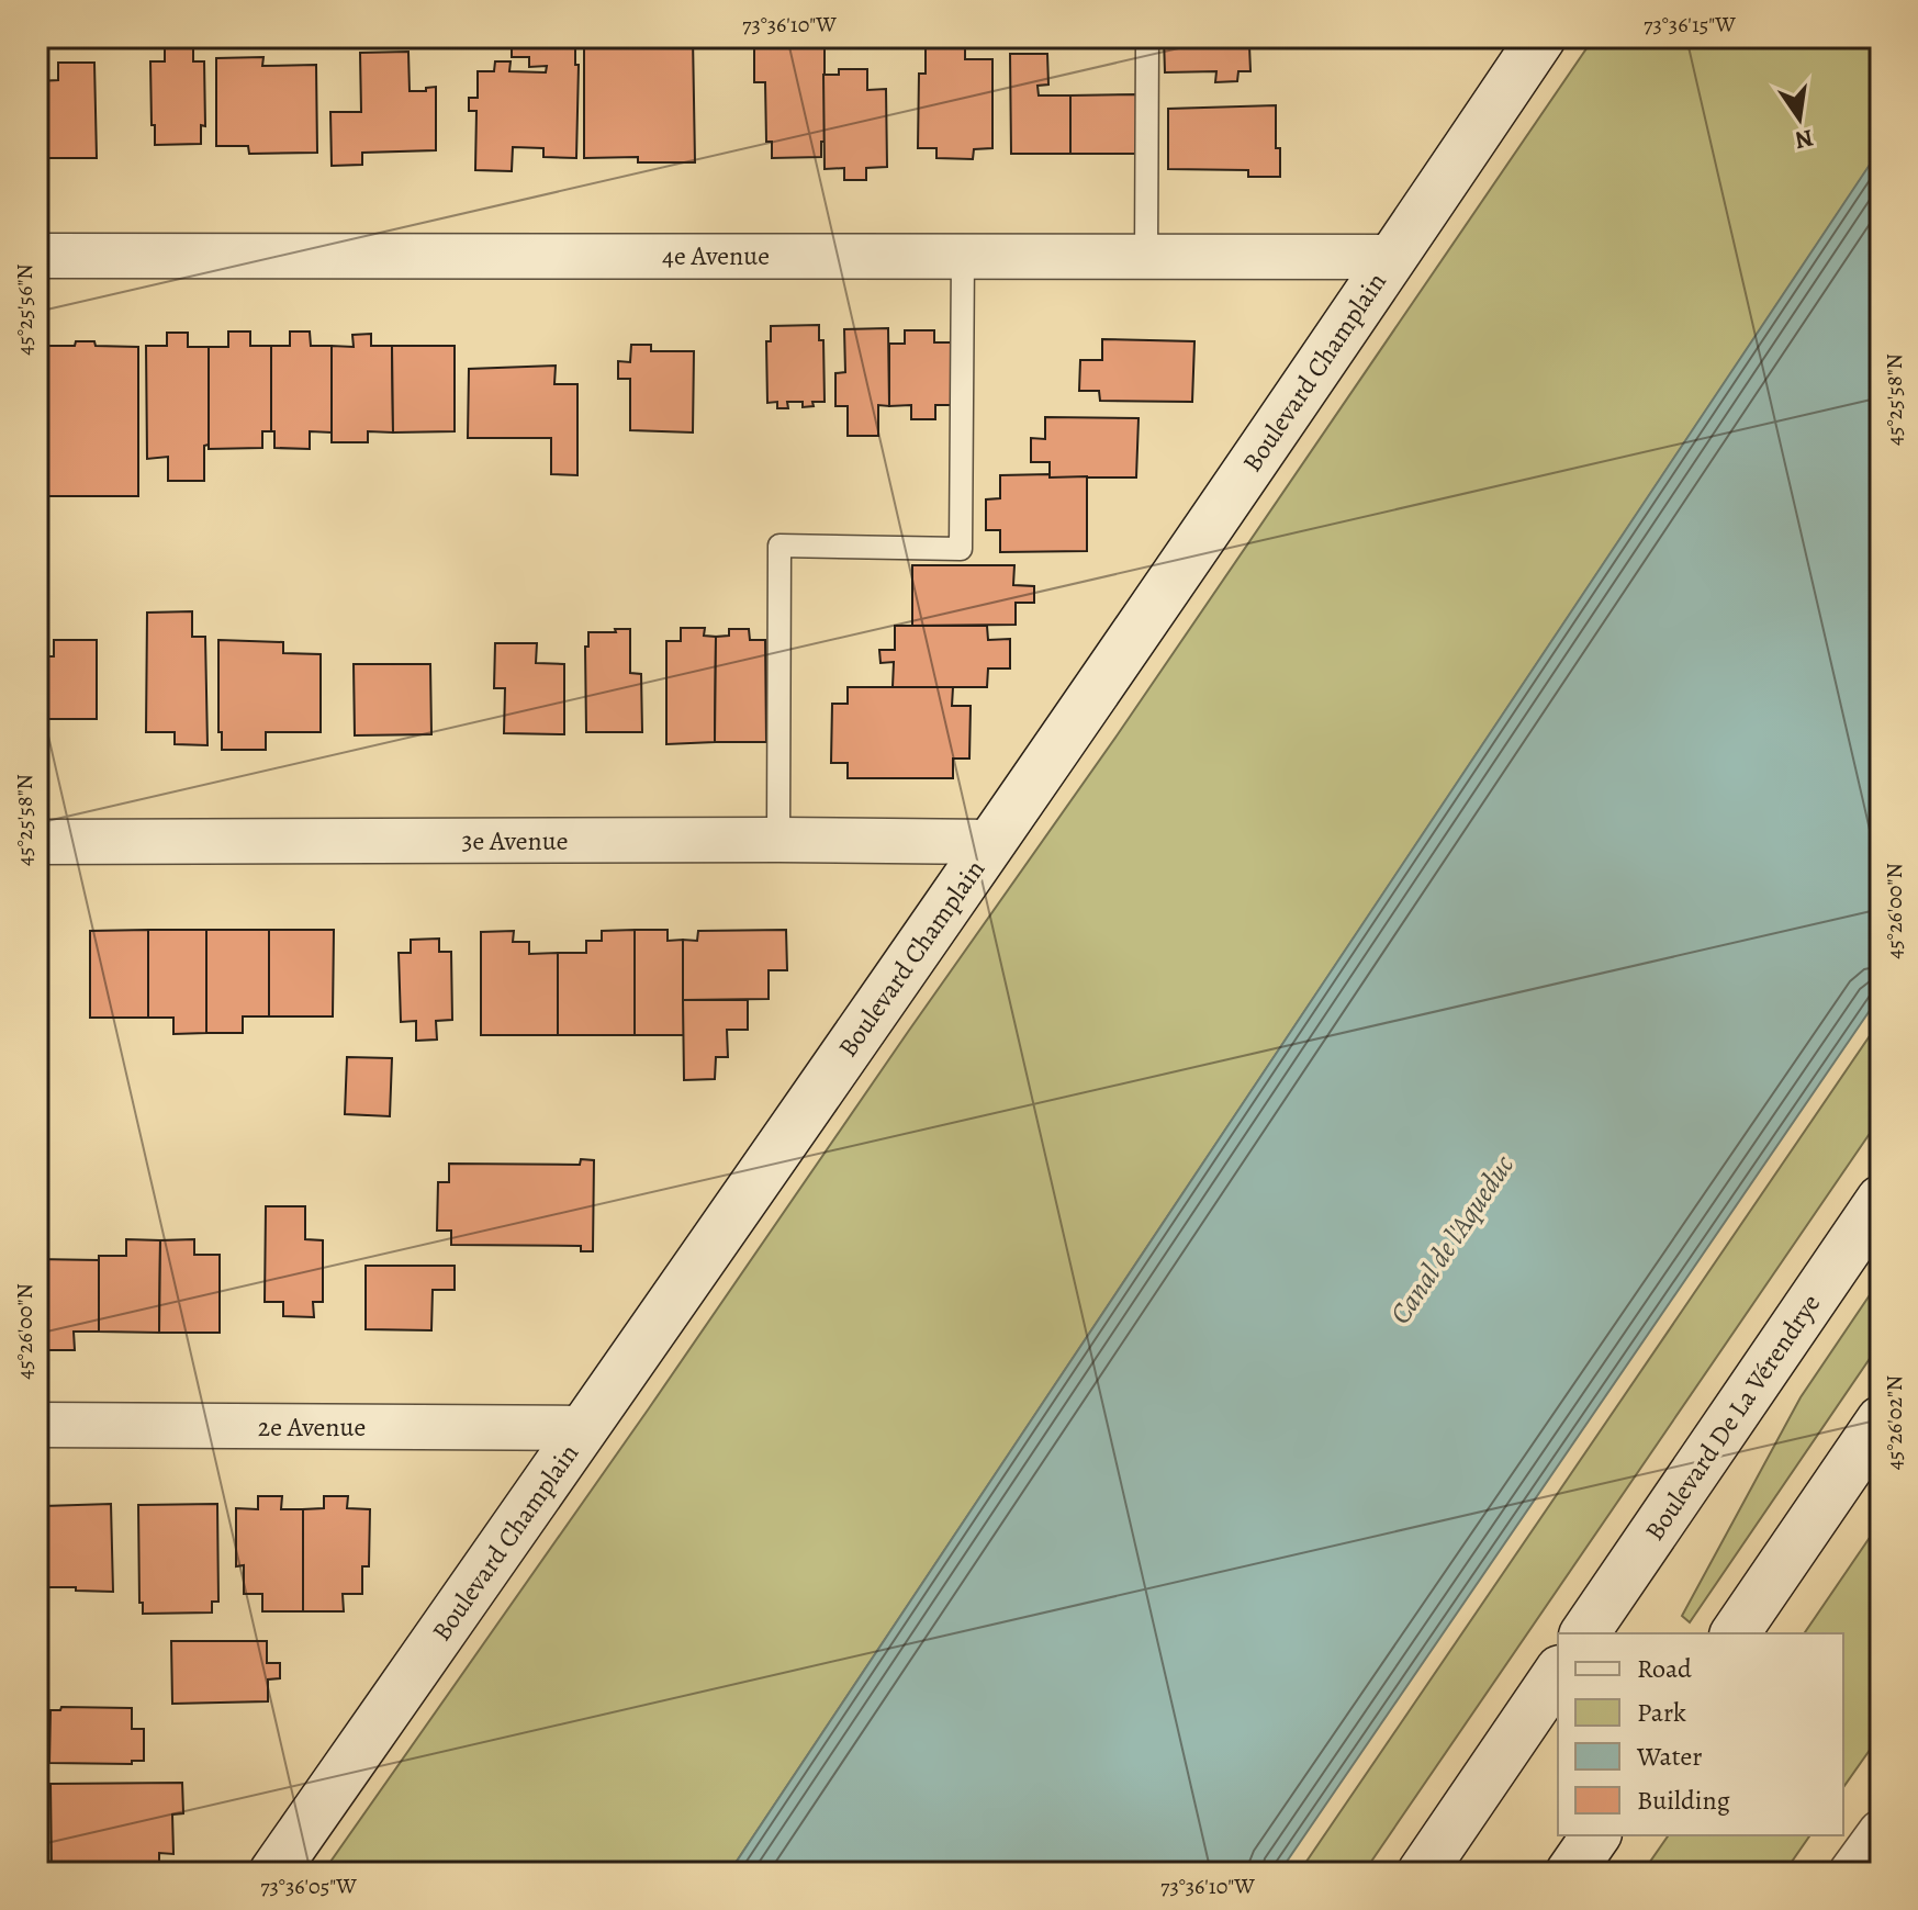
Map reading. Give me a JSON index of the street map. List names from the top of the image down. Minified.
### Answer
{"streets":{"main road":["Boulevard Champlain","Boulevard De La Vérendrye"],"street":["4e Avenue","3e Avenue","2e Avenue"]},"crossings":[["4e Avenue","Boulevard Champlain"],["Boulevard Champlain","3e Avenue"],["Boulevard Champlain","2e Avenue"]],"water":["Canal de l'Aqueduc"],"legend":["Road","Park","Water","Building"],"north":"bottom","coordinates":["73°36'10\"W","73°36'15\"W","45°25'56\"N","45°25'58\"N","45°26'00\"N","45°26'02\"N","73°36'05\"W"]}
